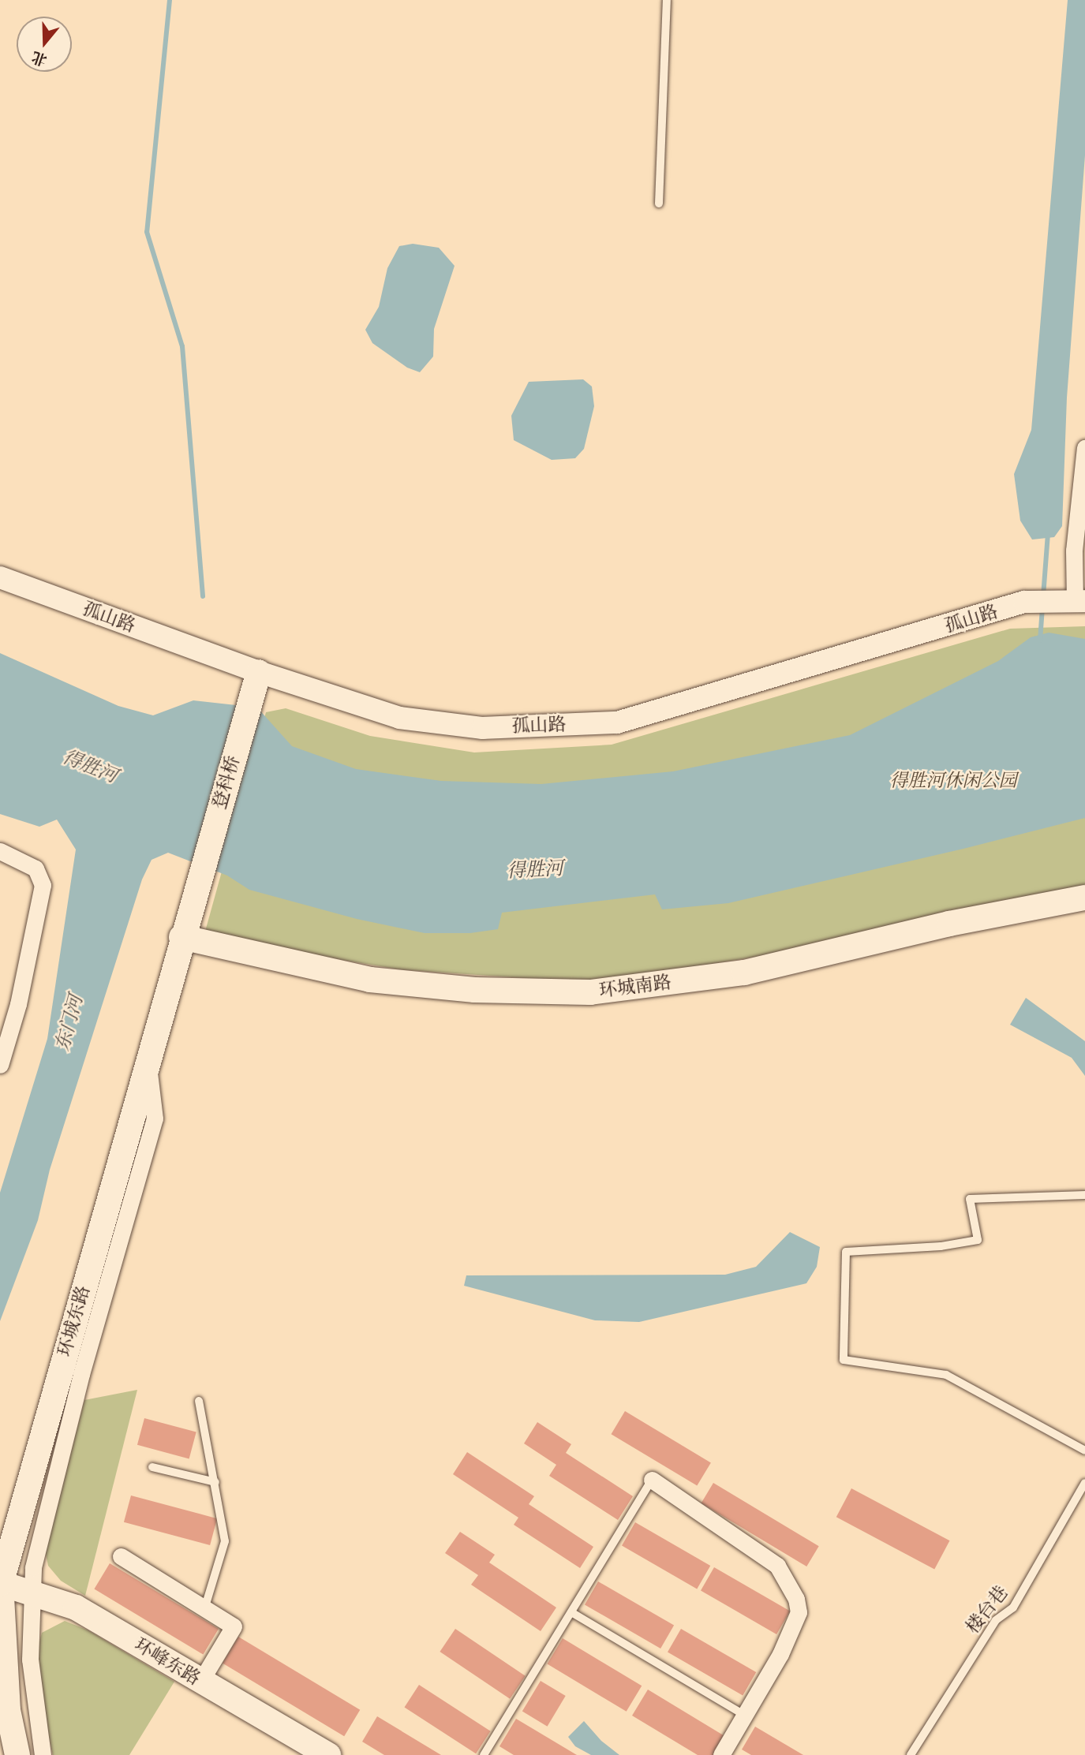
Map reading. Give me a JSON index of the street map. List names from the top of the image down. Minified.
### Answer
{"streets":{"main road":["登科桥","环城南路","环城东路","环峰东路"],"street":["孤山路"],"lane":["楼台巷"]},"crossings":[["孤山路","登科桥"],["登科桥","环城东路"],["环城南路","环城东路"],["环城东路","环峰东路"]],"water":["得胜河","东门河"],"parks":["得胜河休闲公园"],"north":"bottom"}
